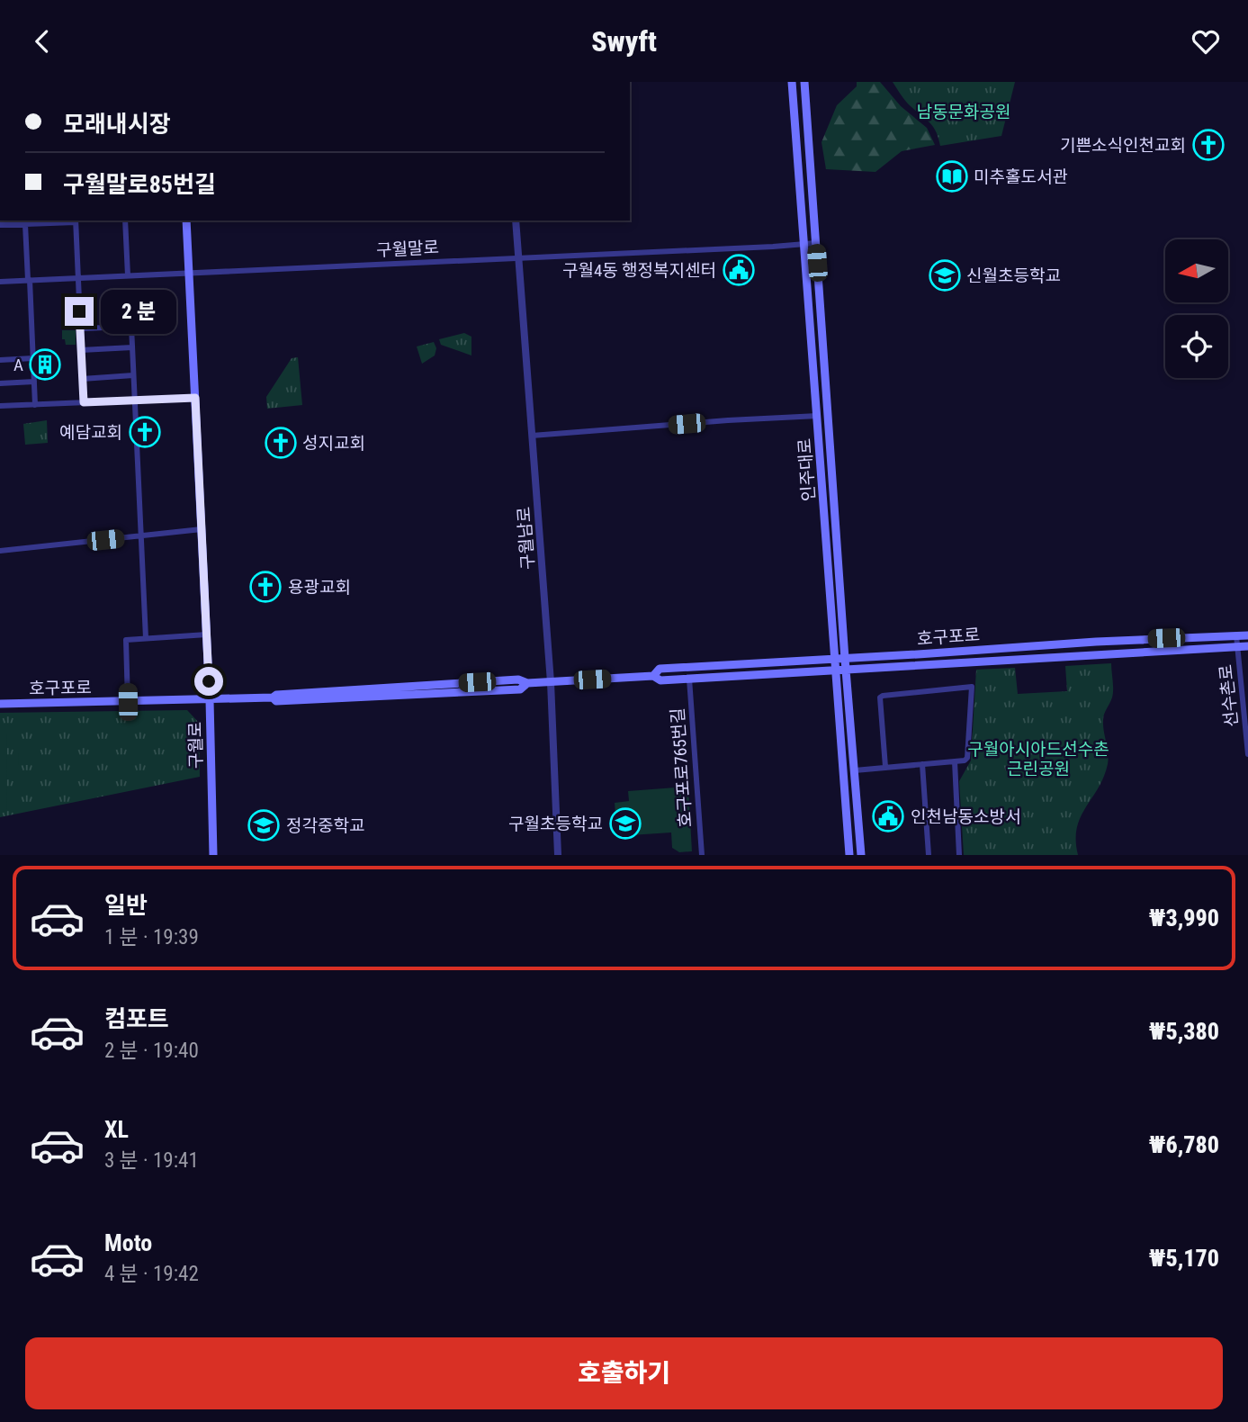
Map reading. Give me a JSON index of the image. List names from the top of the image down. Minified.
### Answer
{"streets":{"main road":["인주대로","호구포로","구월로"],"street":["구월말로","구월남로","선수촌로","호구포로765번길"]},"crossings":[["구월말로","인주대로"],["구월말로","구월남로"],["구월말로","구월로"],["인주대로","호구포로"],["구월남로","호구포로"],["호구포로","선수촌로"],["호구포로","구월로"],["호구포로","호구포로765번길"]],"parks":["남동문화공원","구월아시아드선수촌 근린공원"],"places":{"church":["기쁜소식인천교회","예담교회","성지교회","용광교회"],"library":["미추홀도서관"],"public building":["구월4동 행정복지센터","인천남동소방서"],"school or university":["신월초등학교","구월초등학교","정각중학교"],"building":["A"]},"north":"left","page":{"header":"Swyft","banner":["모래내시장","구월말로85번길"],"bubble":"2 분","list":[{"name":"일반","note":"1 분 · 19:39","value":"₩3,990"},{"name":"컴포트","note":"2 분 · 19:40","value":"₩5,380"},{"name":"XL","note":"3 분 · 19:41","value":"₩6,780"},{"name":"Moto","note":"4 분 · 19:42","value":"₩5,170"}],"buttons":"호출하기"}}
